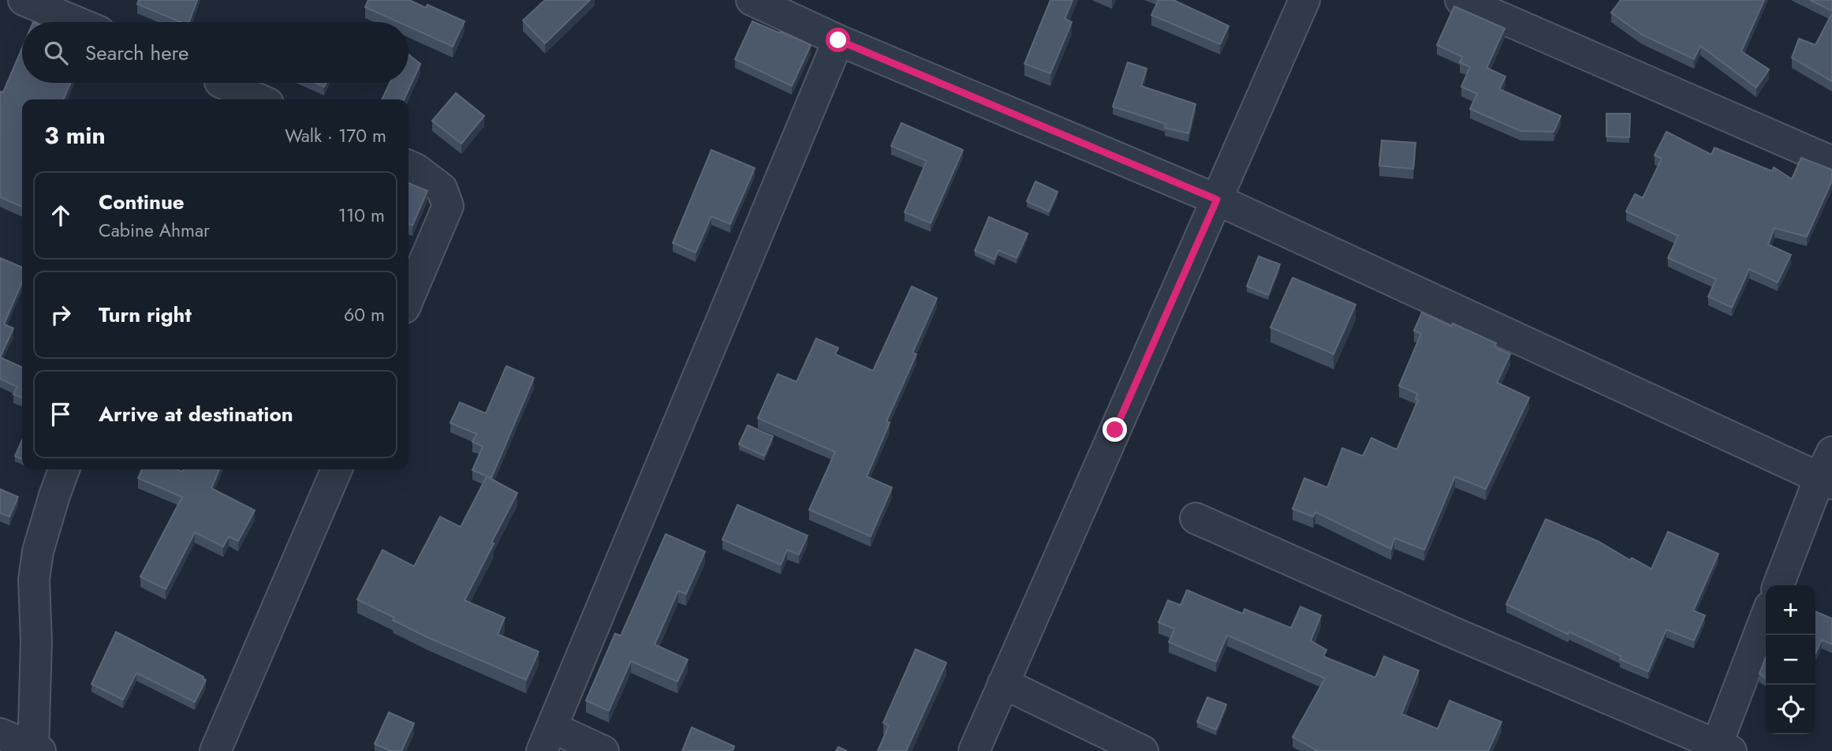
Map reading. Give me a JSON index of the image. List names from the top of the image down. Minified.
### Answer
{"page":{"search":"Search here","heading":["3 min","Walk · 170 m"],"list":[["Continue","Cabine Ahmar","110 m"],["Turn right","60 m"],"Arrive at destination"],"map_buttons":["+","−"]}}
